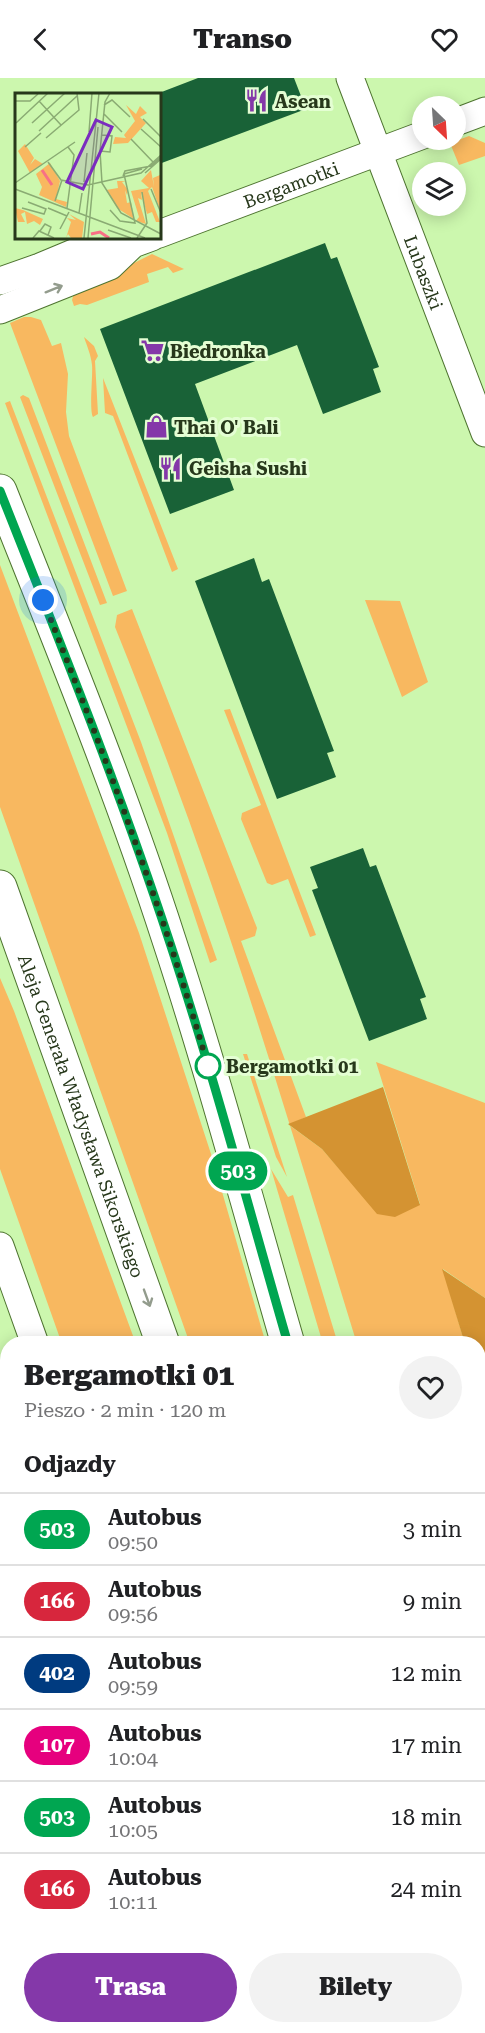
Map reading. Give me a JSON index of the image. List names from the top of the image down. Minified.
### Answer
{"streets":{"main road":["Aleja Generała Władysława Sikorskiego"],"street":["Bergamotki","Lubaszki"]},"crossings":[["Bergamotki","Lubaszki"]],"places":{"restaurant":["Asean","Geisha Sushi"],"supermarket":["Biedronka"],"shop":["Thai O' Bali"],"other":["Bergamotki 01"]},"lines":["bus line 503"],"north":"bottom right","page":{"header":"Transo","on_map":"503","heading":[["Bergamotki 01","Pieszo · 2 min · 120 m"],"Odjazdy"],"list":[{"mark":"503","name":"Autobus","note":"09:50","value":"3 min"},{"mark":"166","name":"Autobus","note":"09:56","value":"9 min"},{"mark":"402","name":"Autobus","note":"09:59","value":"12 min"},{"mark":"107","name":"Autobus","note":"10:04","value":"17 min"},{"mark":"503","name":"Autobus","note":"10:05","value":"18 min"},{"mark":"166","name":"Autobus","note":"10:11","value":"24 min"}],"buttons":["Trasa","Bilety"]}}
